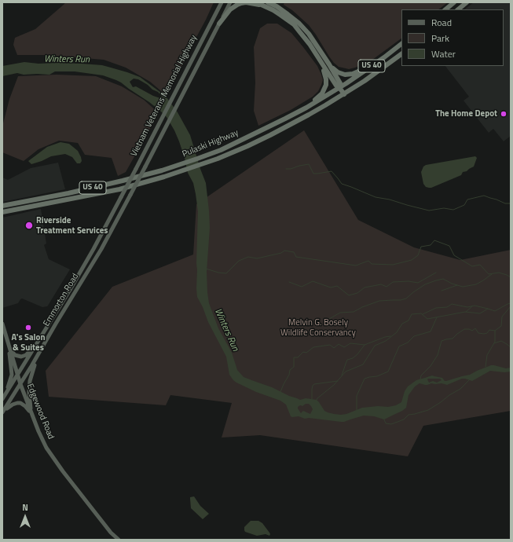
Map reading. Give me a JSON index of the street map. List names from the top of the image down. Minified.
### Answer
{"streets":{"highway":["US 40","Pulaski Highway"],"main road":["Vietnam Veterans Memorial Highway","Emmorton Road","Edgewood Road"]},"crossings":[["Vietnam Veterans Memorial Highway","Emmorton Road"],["Emmorton Road","Edgewood Road"]],"water":["Winters Run"],"parks":["Melvin G. Bosely Wildlife Conservancy"],"places":["The Home Depot","Riverside Treatment Services","A's Salon & Suites"],"legend":["Road","Park","Water"],"north":"top"}
